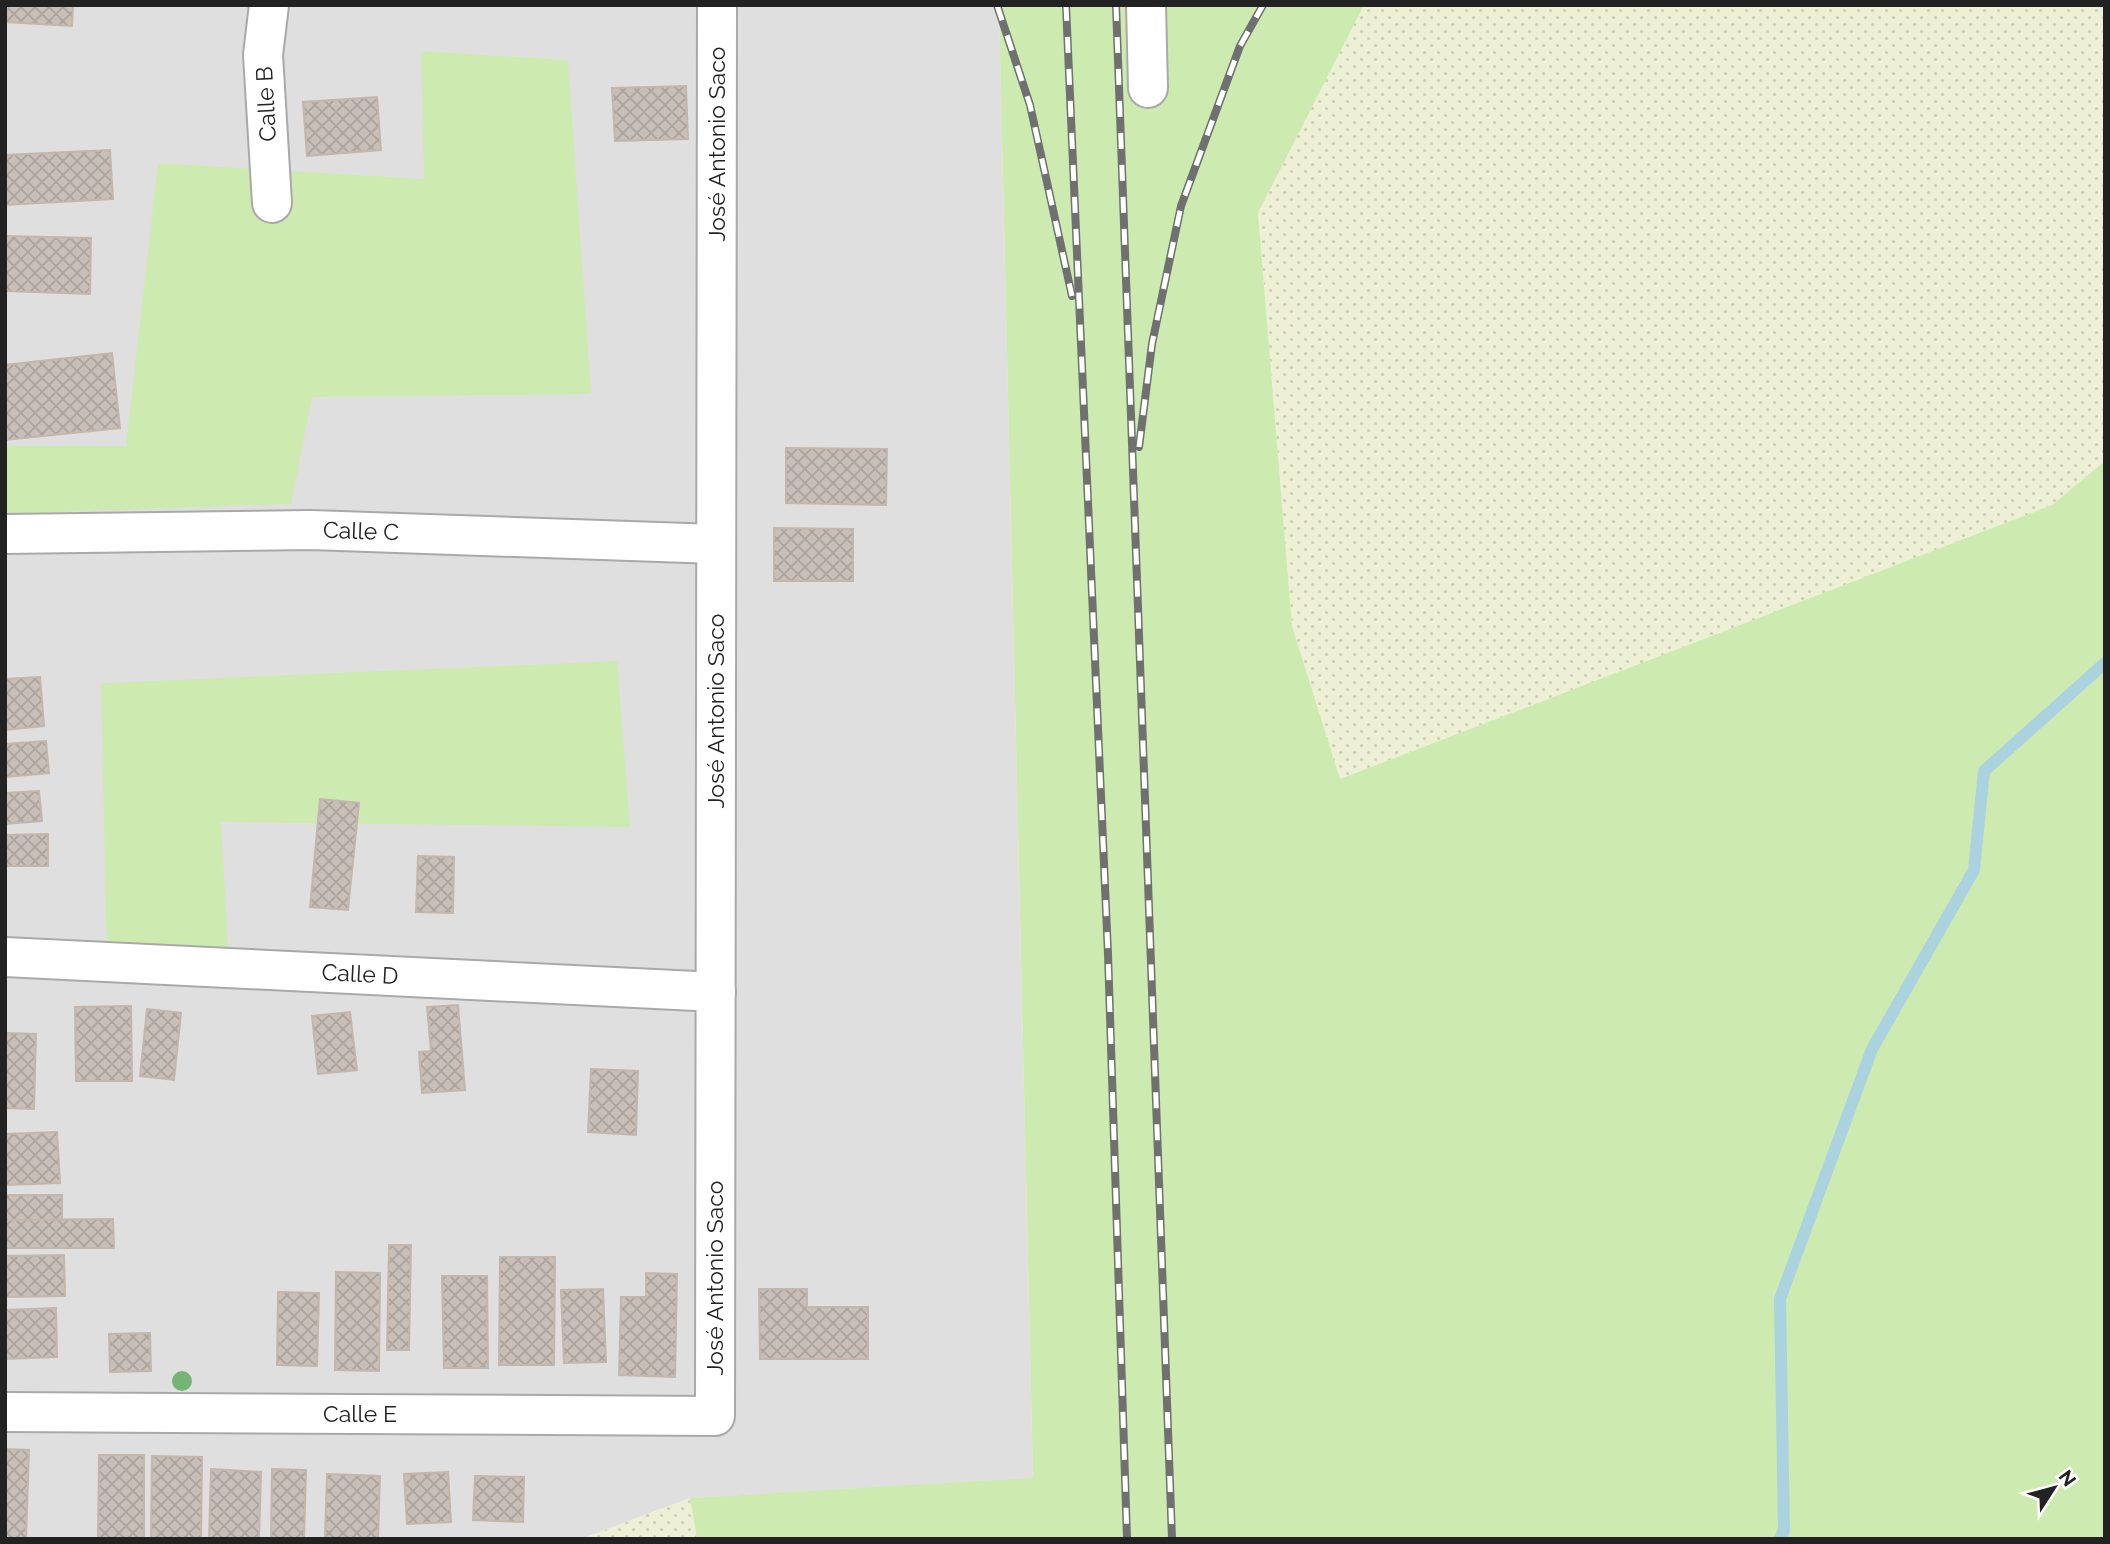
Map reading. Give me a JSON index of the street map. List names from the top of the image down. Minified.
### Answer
{"streets":{"street":["Calle B","José Antonio Saco","Calle C","Calle D","Calle E"]},"crossings":[["José Antonio Saco","Calle C"],["José Antonio Saco","Calle D"],["José Antonio Saco","Calle E"]],"north":"top right"}
